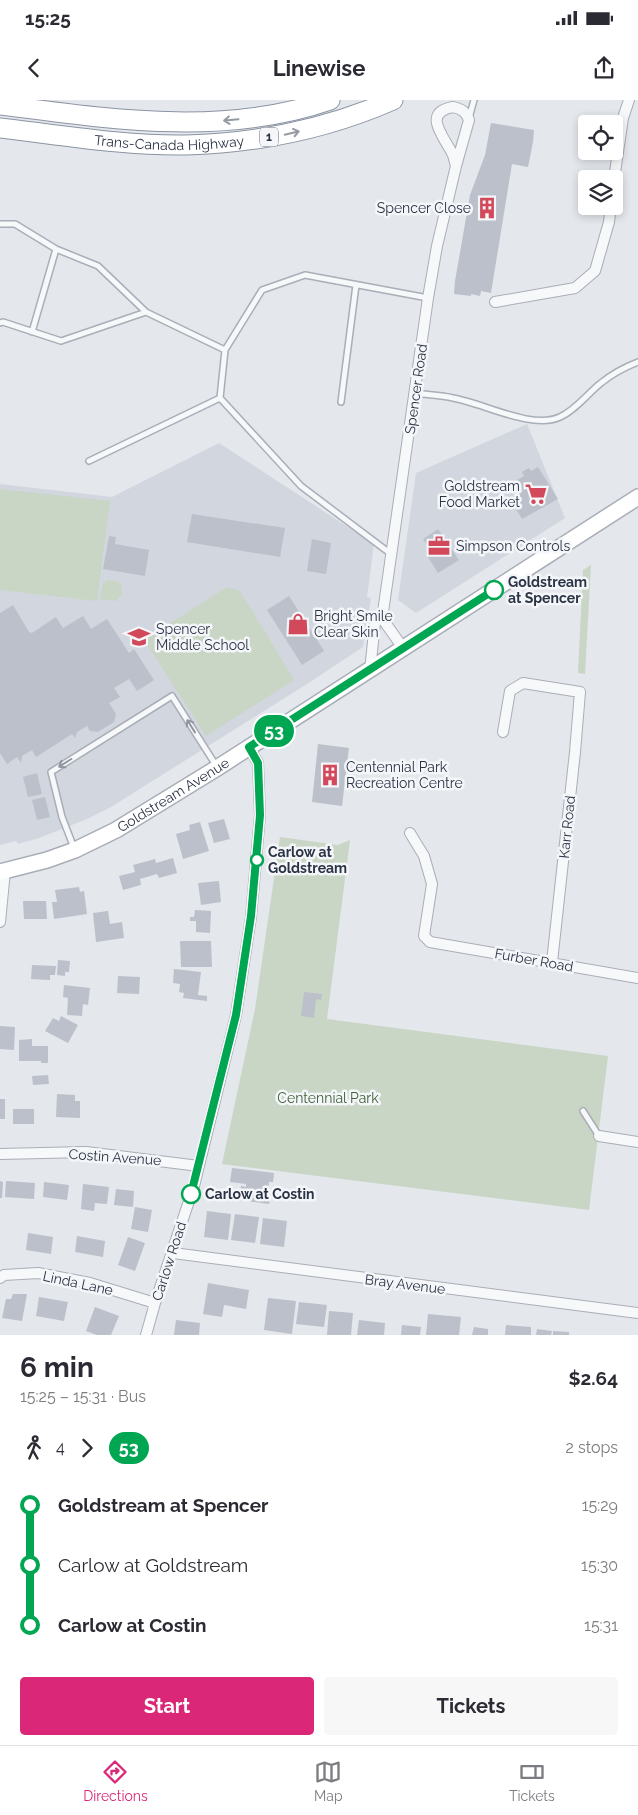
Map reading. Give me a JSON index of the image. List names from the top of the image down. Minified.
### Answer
{"streets":{"highway":["1","Trans-Canada Highway"],"main road":["Goldstream Avenue"],"street":["Spencer Road","Karr Road","Furber Road","Costin Avenue","Carlow Road","Linda Lane","Bray Avenue"]},"crossings":[["Spencer Road","Goldstream Avenue"],["Goldstream Avenue","Carlow Road"],["Karr Road","Furber Road"],["Costin Avenue","Carlow Road"],["Carlow Road","Linda Lane"],["Carlow Road","Bray Avenue"]],"parks":["Centennial Park"],"places":{"building":["Spencer Close","Centennial Park Recreation Centre"],"supermarket":["Goldstream Food Market"],"office":["Simpson Controls"],"other":["Goldstream at Spencer","Carlow at Goldstream","Carlow at Costin"],"shop":["Bright Smile Clear Skin"],"school or university":["Spencer Middle School"]},"lines":["bus line 53"],"page":{"status":"15:25","header":"Linewise","on_map":"53","heading":["6 min","15:25 – 15:31 · Bus","$2.64"],"legs":["4","53","2 stops"],"list":[{"name":"Goldstream at Spencer","value":"15:29"},{"name":"Carlow at Goldstream","value":"15:30"},{"name":"Carlow at Costin","value":"15:31"}],"buttons":["Start","Tickets"],"tabs":["Directions","Map","Tickets"]}}
